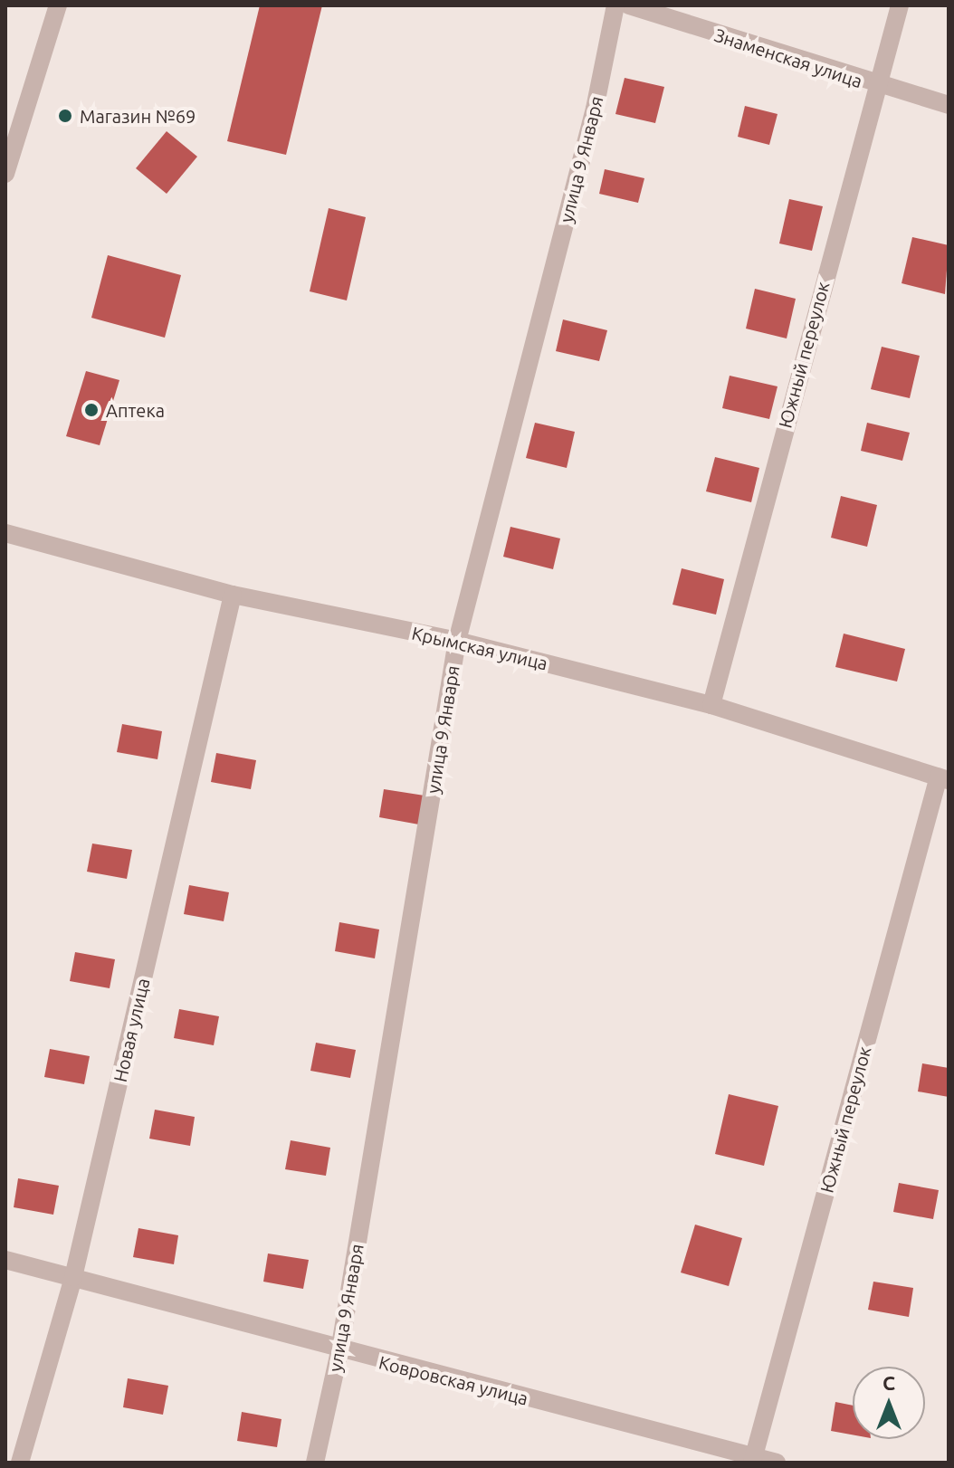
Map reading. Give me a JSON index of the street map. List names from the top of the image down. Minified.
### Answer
{"streets":{"street":["Знаменская улица","улица 9 Января","Южный переулок","Крымская улица","Новая улица","Ковровская улица"]},"crossings":[["Знаменская улица","Южный переулок"],["улица 9 Января","Крымская улица"],["улица 9 Января","Ковровская улица"],["Южный переулок","Крымская улица"],["Южный переулок","Ковровская улица"],["Крымская улица","Новая улица"],["Новая улица","Ковровская улица"]],"places":["Магазин №69","Аптека"],"north":"top"}
